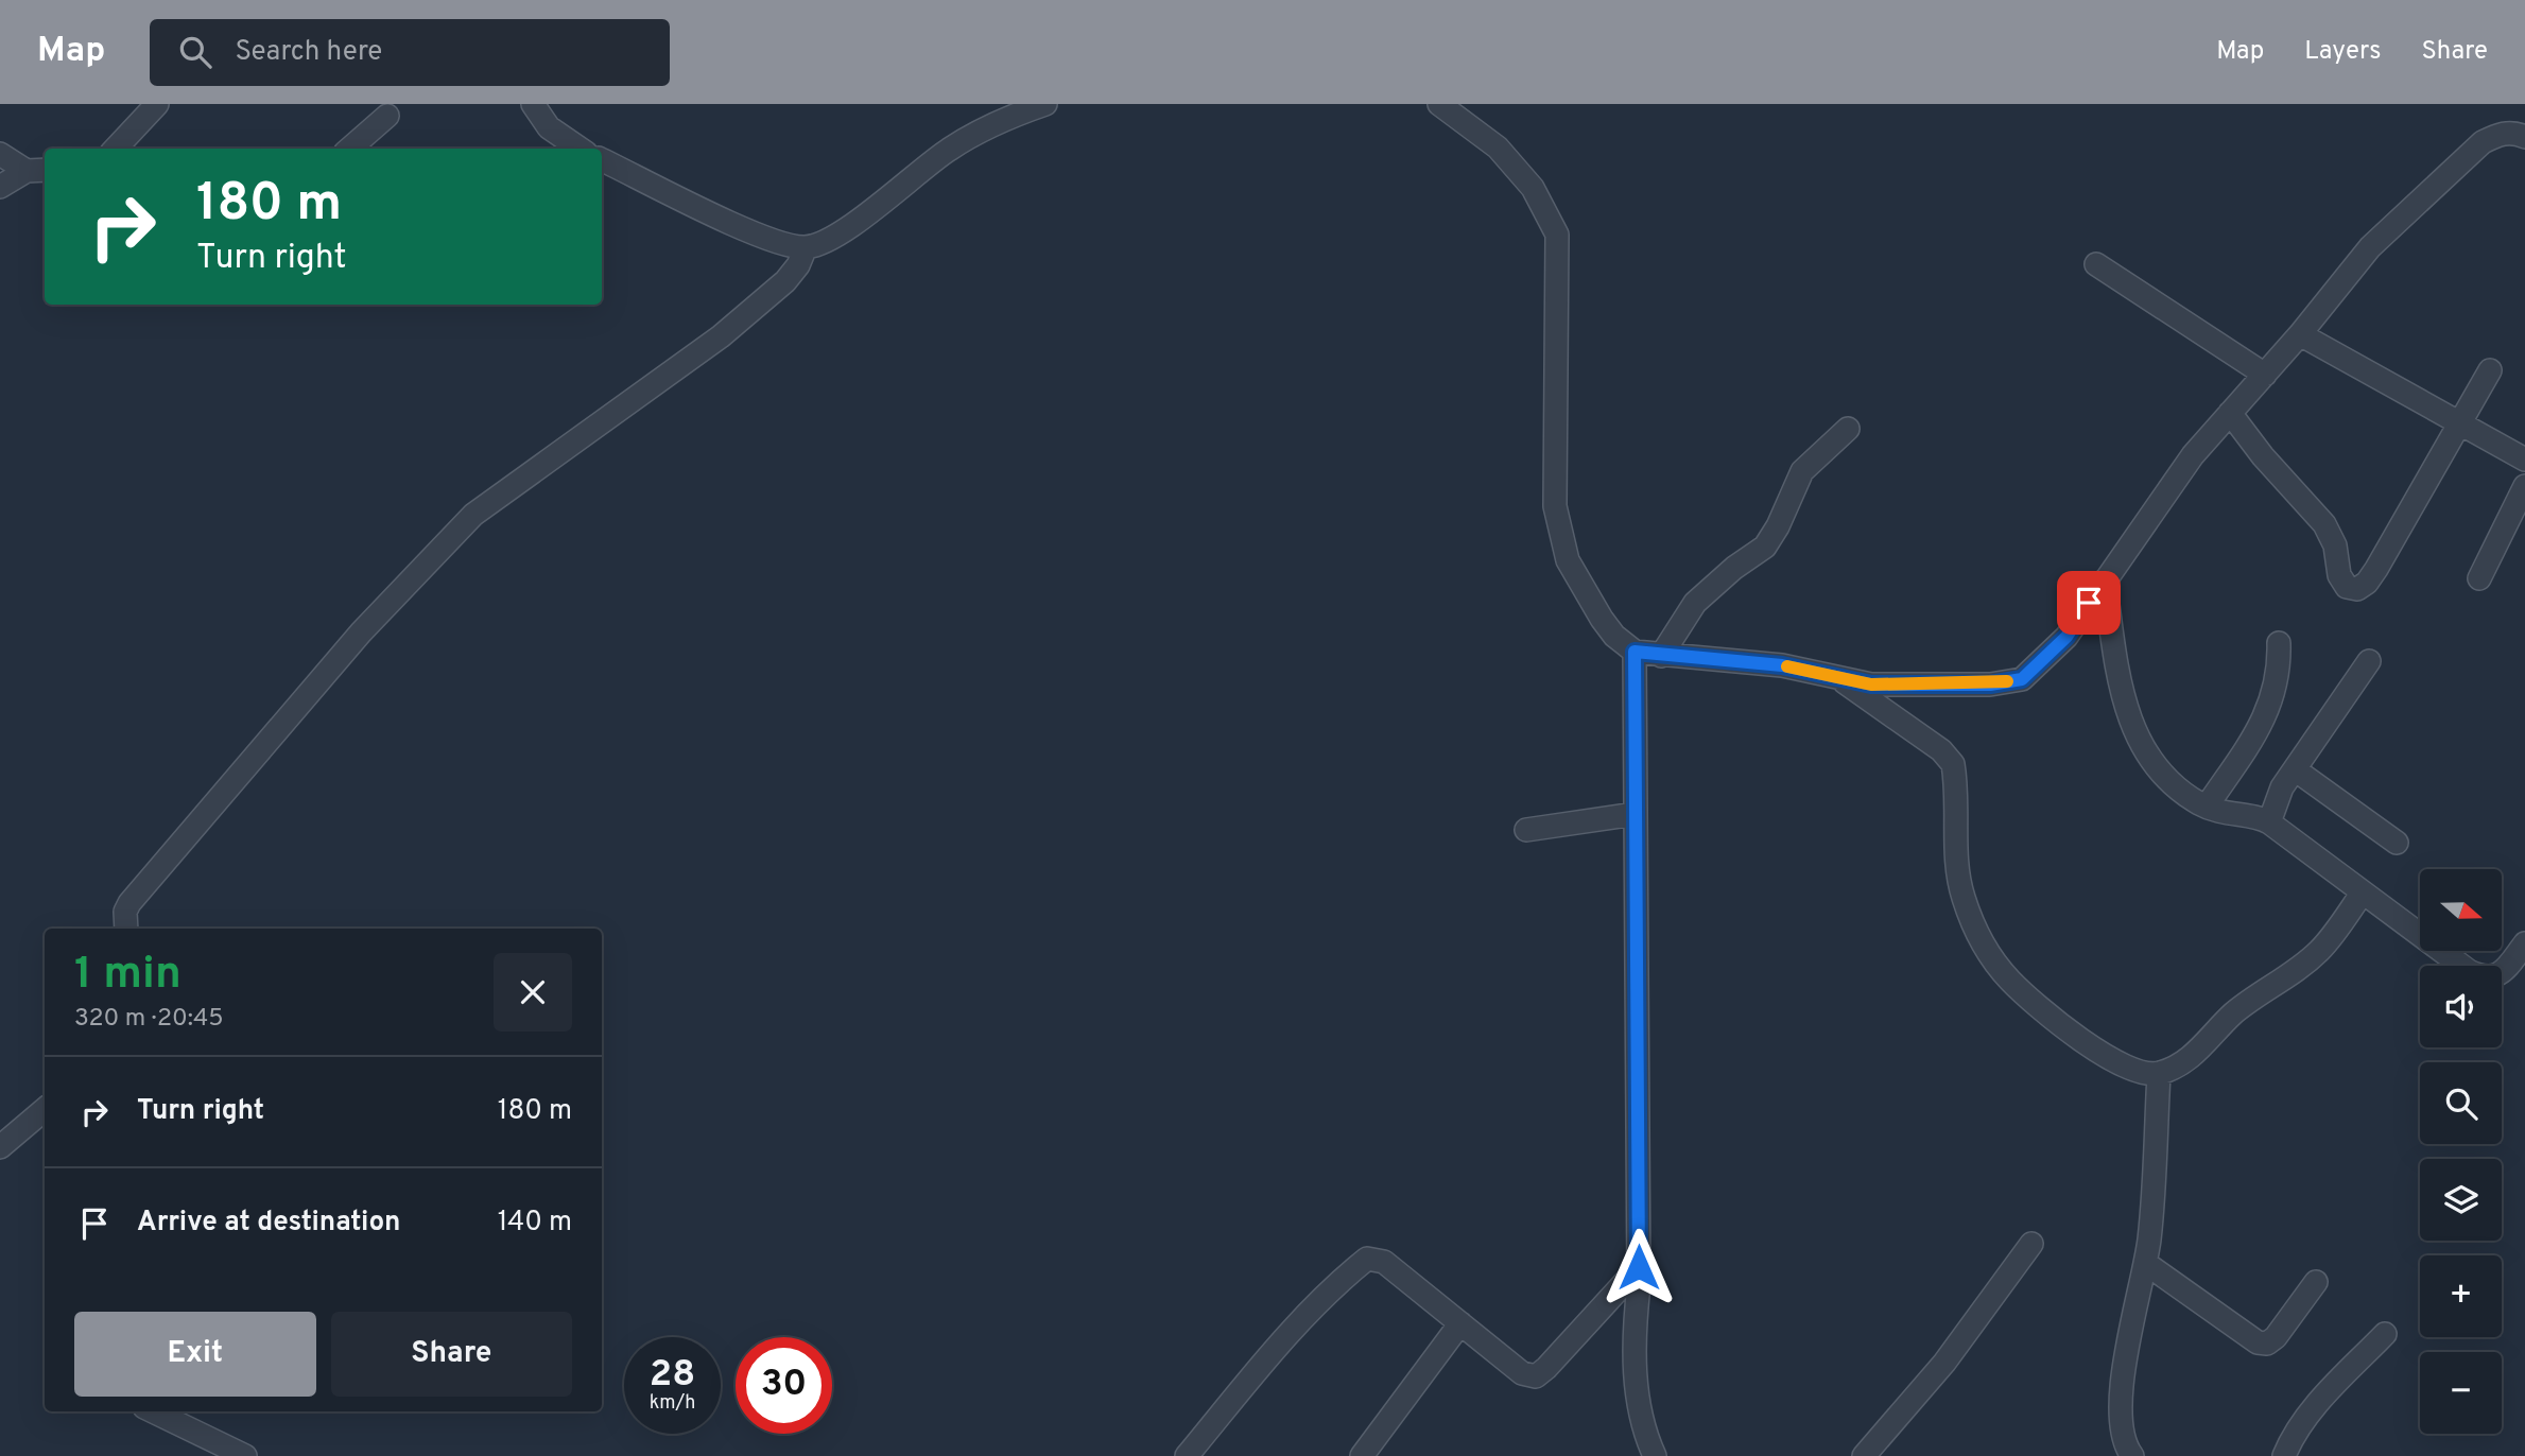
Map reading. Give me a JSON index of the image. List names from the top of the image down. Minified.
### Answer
{"north":"right","page":{"header":"Map","search":"Search here","nav":["Map","Layers","Share"],"turn":["180 m","Turn right"],"map_buttons":["+","−"],"heading":["1 min","320 m · 20:45"],"list":[{"name":"Turn right","value":"180 m"},{"name":"Arrive at destination","value":"140 m"}],"buttons":["Exit","Share"],"speed":"28 km/h","limit":"30"}}
